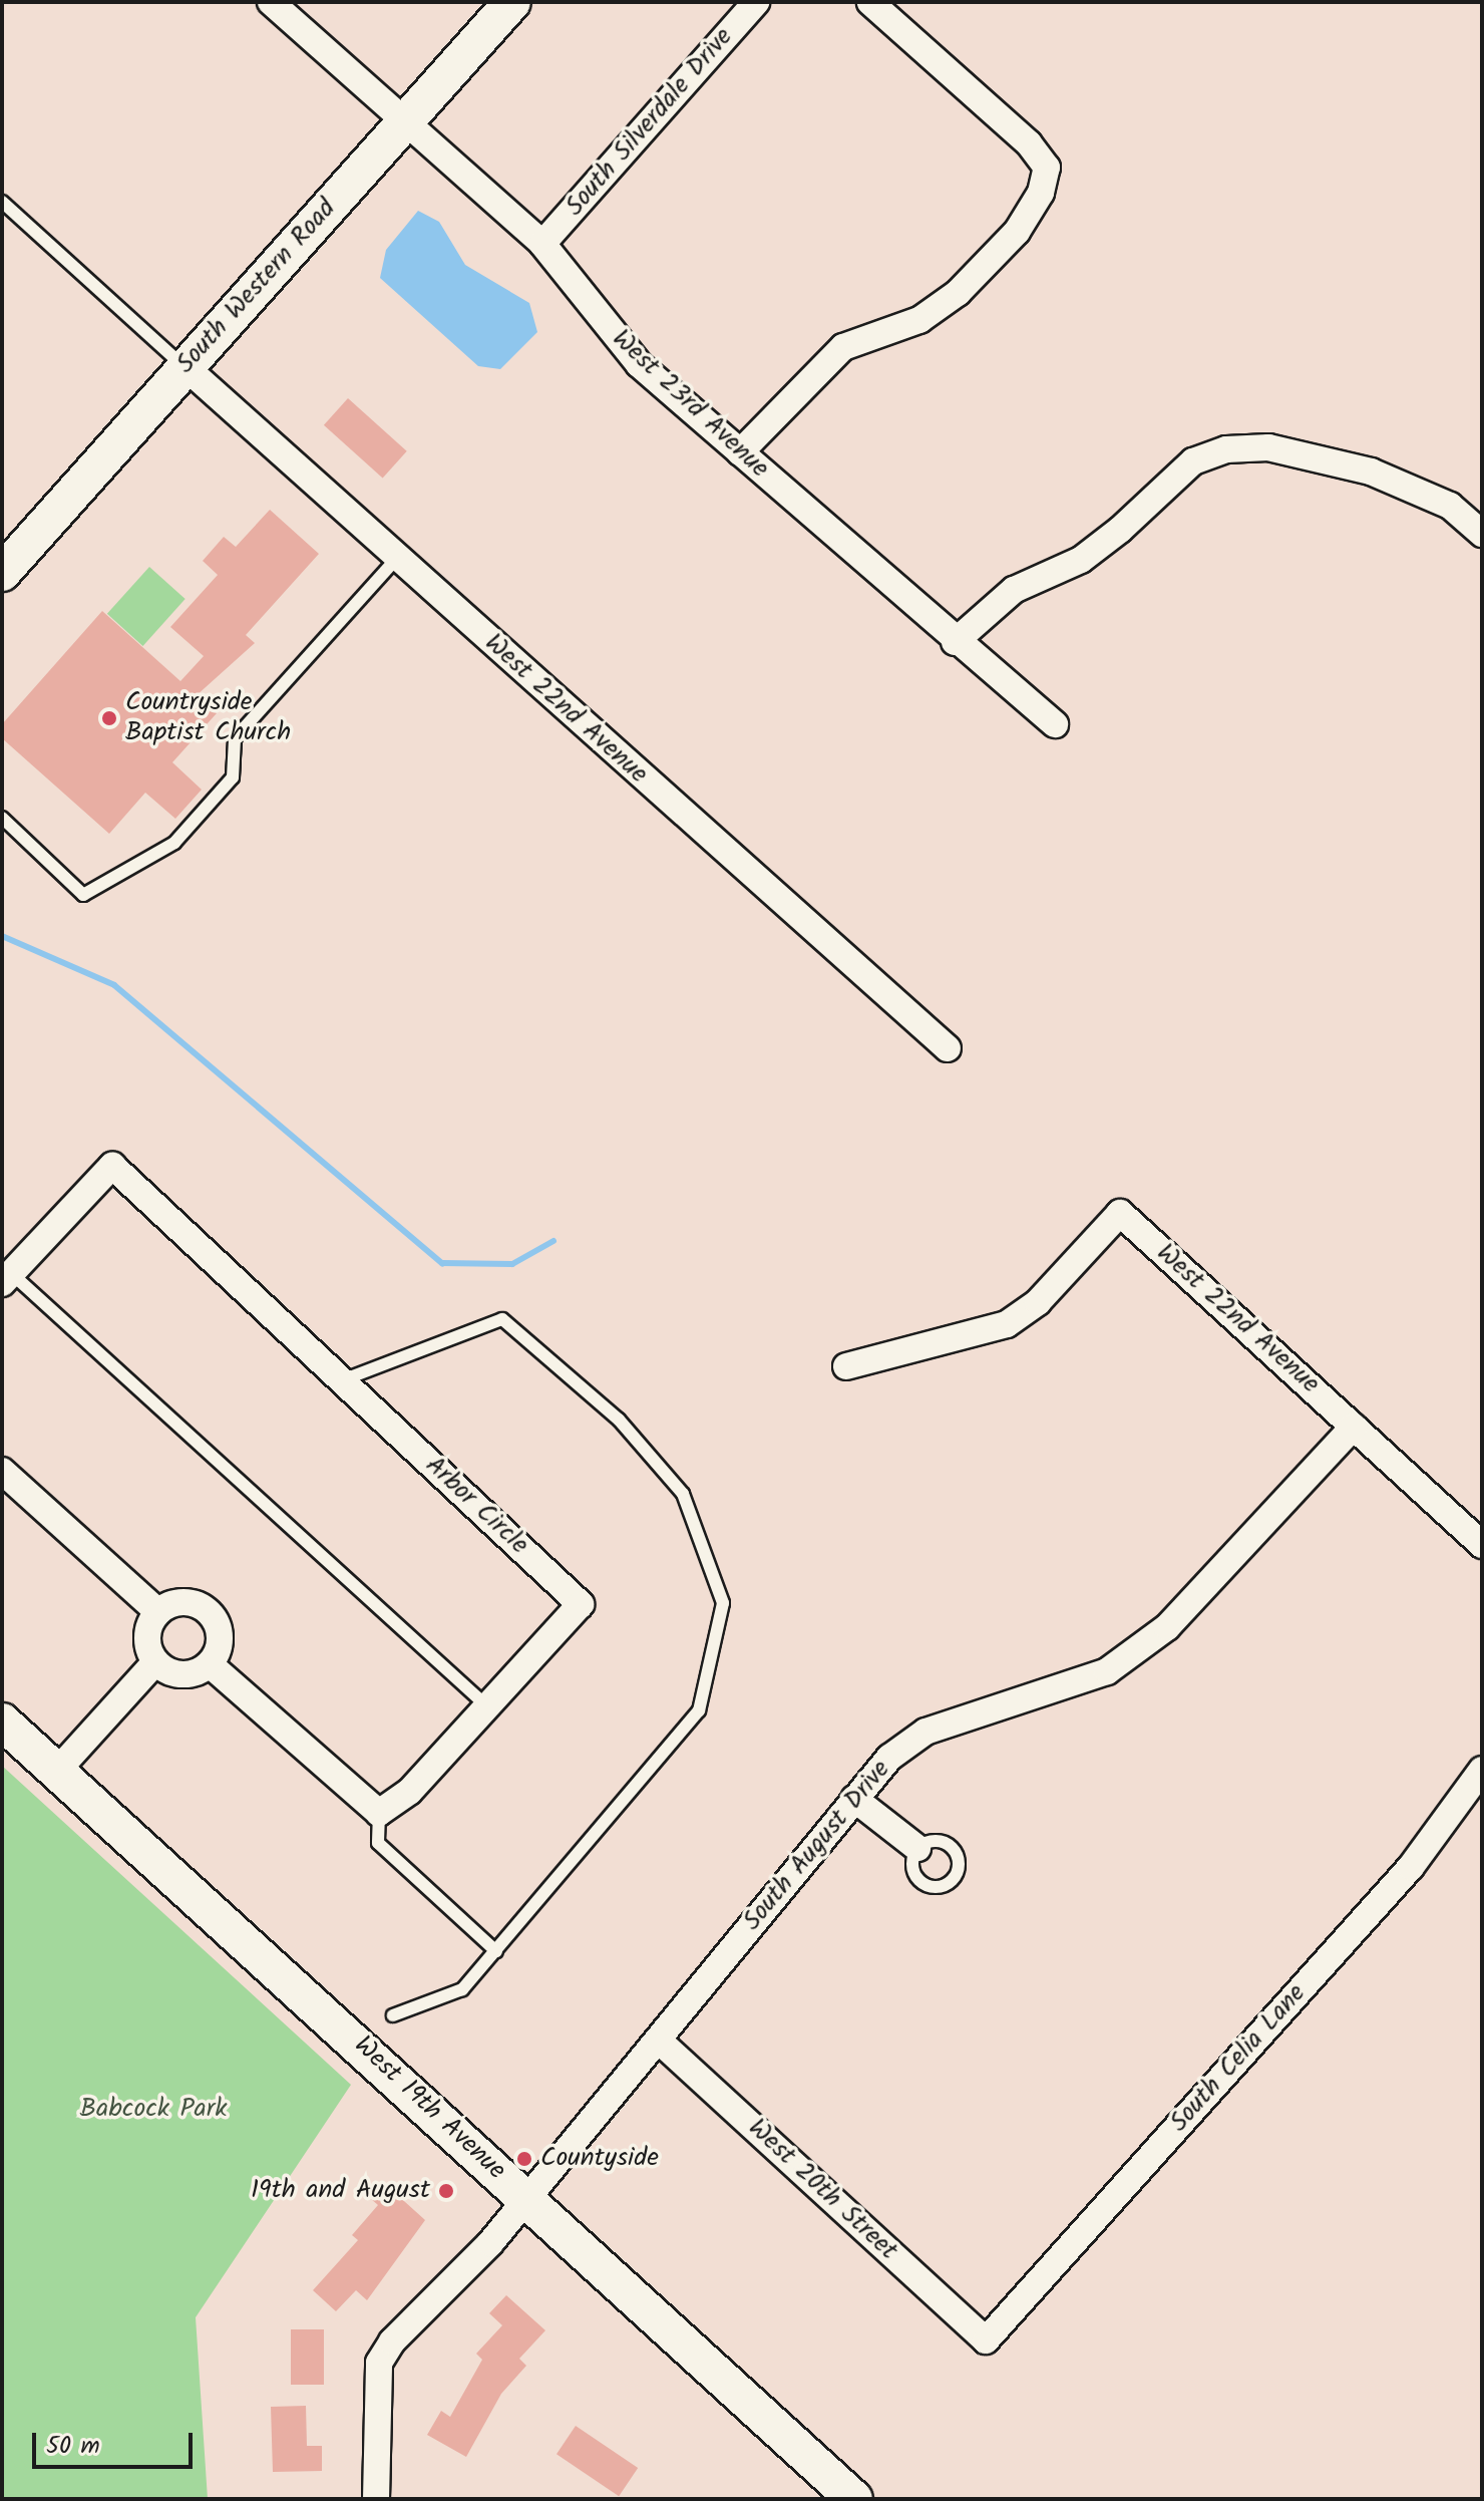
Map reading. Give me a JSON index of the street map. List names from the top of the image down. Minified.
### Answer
{"streets":{"street":["South Silverdale Drive","South Western Road","West 23rd Avenue","West 22nd Avenue","Arbor Circle","South August Drive","South Celia Lane","West 19th Avenue","West 20th Street"]},"crossings":[["South Silverdale Drive","West 23rd Avenue"],["South Western Road","West 23rd Avenue"],["South Western Road","West 22nd Avenue"],["West 22nd Avenue","South August Drive"],["South August Drive","West 19th Avenue"],["South August Drive","West 20th Street"],["South Celia Lane","West 20th Street"]],"parks":["Babcock Park"],"places":["Countryside Baptist Church","Countyside","19th and August"],"scale_bar":"50 m"}
